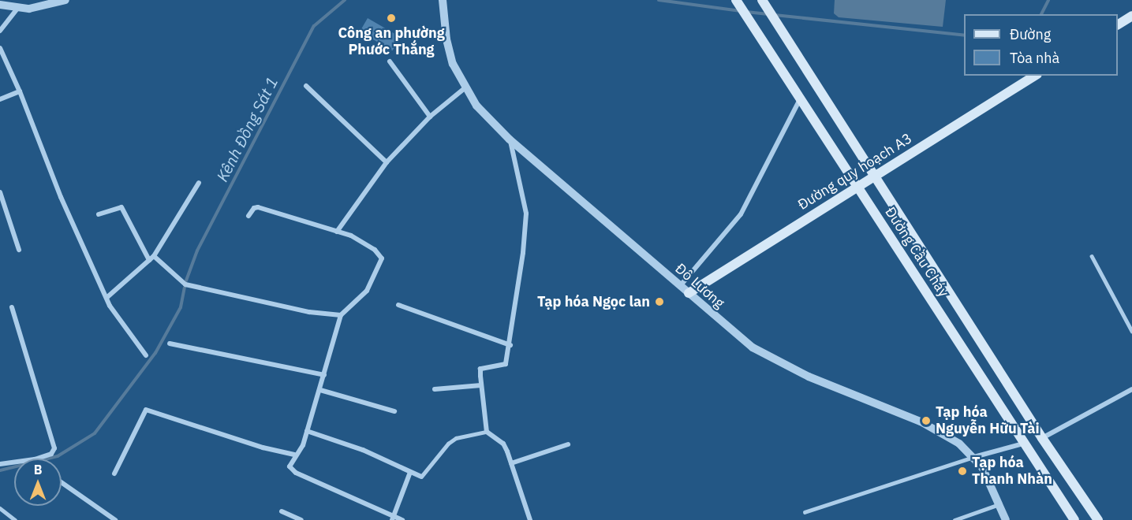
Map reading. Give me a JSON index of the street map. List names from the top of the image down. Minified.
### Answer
{"streets":{"main road":["Đường quy hoạch A3","Đường Cầu Cháy"],"street":["Đô Lương"]},"crossings":[["Đường quy hoạch A3","Đường Cầu Cháy"],["Đường quy hoạch A3","Đô Lương"]],"water":["Kênh Đồng Sát 1"],"places":["Công an phường Phước Thắng","Tạp hóa Ngọc lan","Tạp hóa Nguyễn Hữu Tài","Tạp hóa Thanh Nhàn"],"legend":["Đường","Tòa nhà"],"north":"top"}
